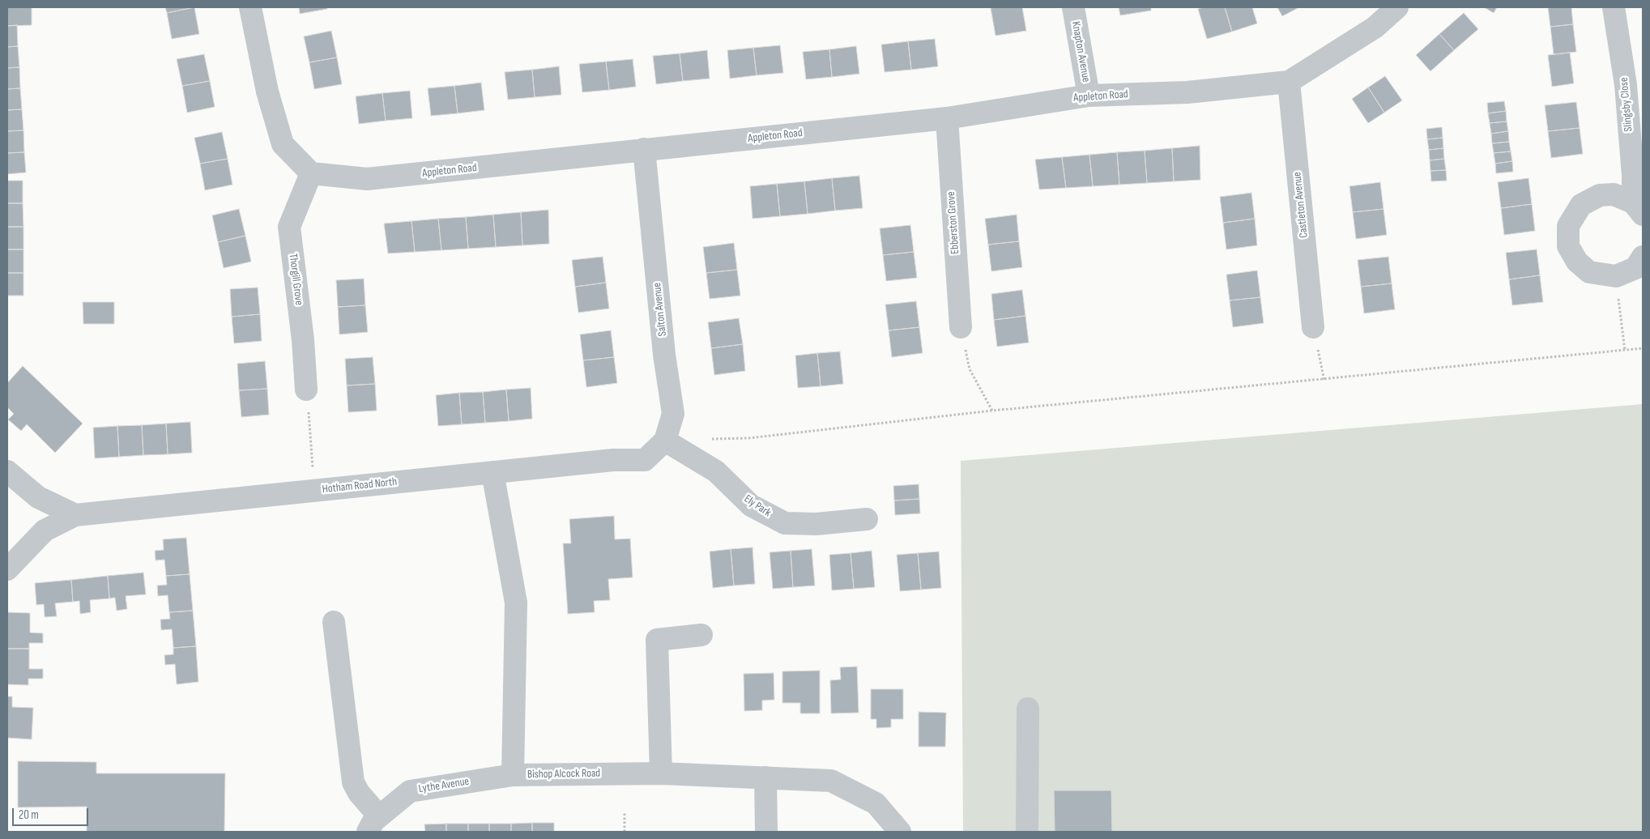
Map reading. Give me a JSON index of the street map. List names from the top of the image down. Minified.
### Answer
{"streets":{"street":["Knapton Avenue","Appleton Road","Slingsby Close","Castleton Avenue","Ebberston Grove","Thorgill Grove","Salton Avenue","Hotham Road North","Ely Park","Bishop Alcock Road","Lythe Avenue"]},"crossings":[["Knapton Avenue","Appleton Road"],["Appleton Road","Castleton Avenue"],["Appleton Road","Ebberston Grove"],["Appleton Road","Thorgill Grove"],["Appleton Road","Salton Avenue"],["Salton Avenue","Hotham Road North"],["Salton Avenue","Ely Park"],["Hotham Road North","Bishop Alcock Road"],["Bishop Alcock Road","Lythe Avenue"]],"scale_bar":"20 m"}
